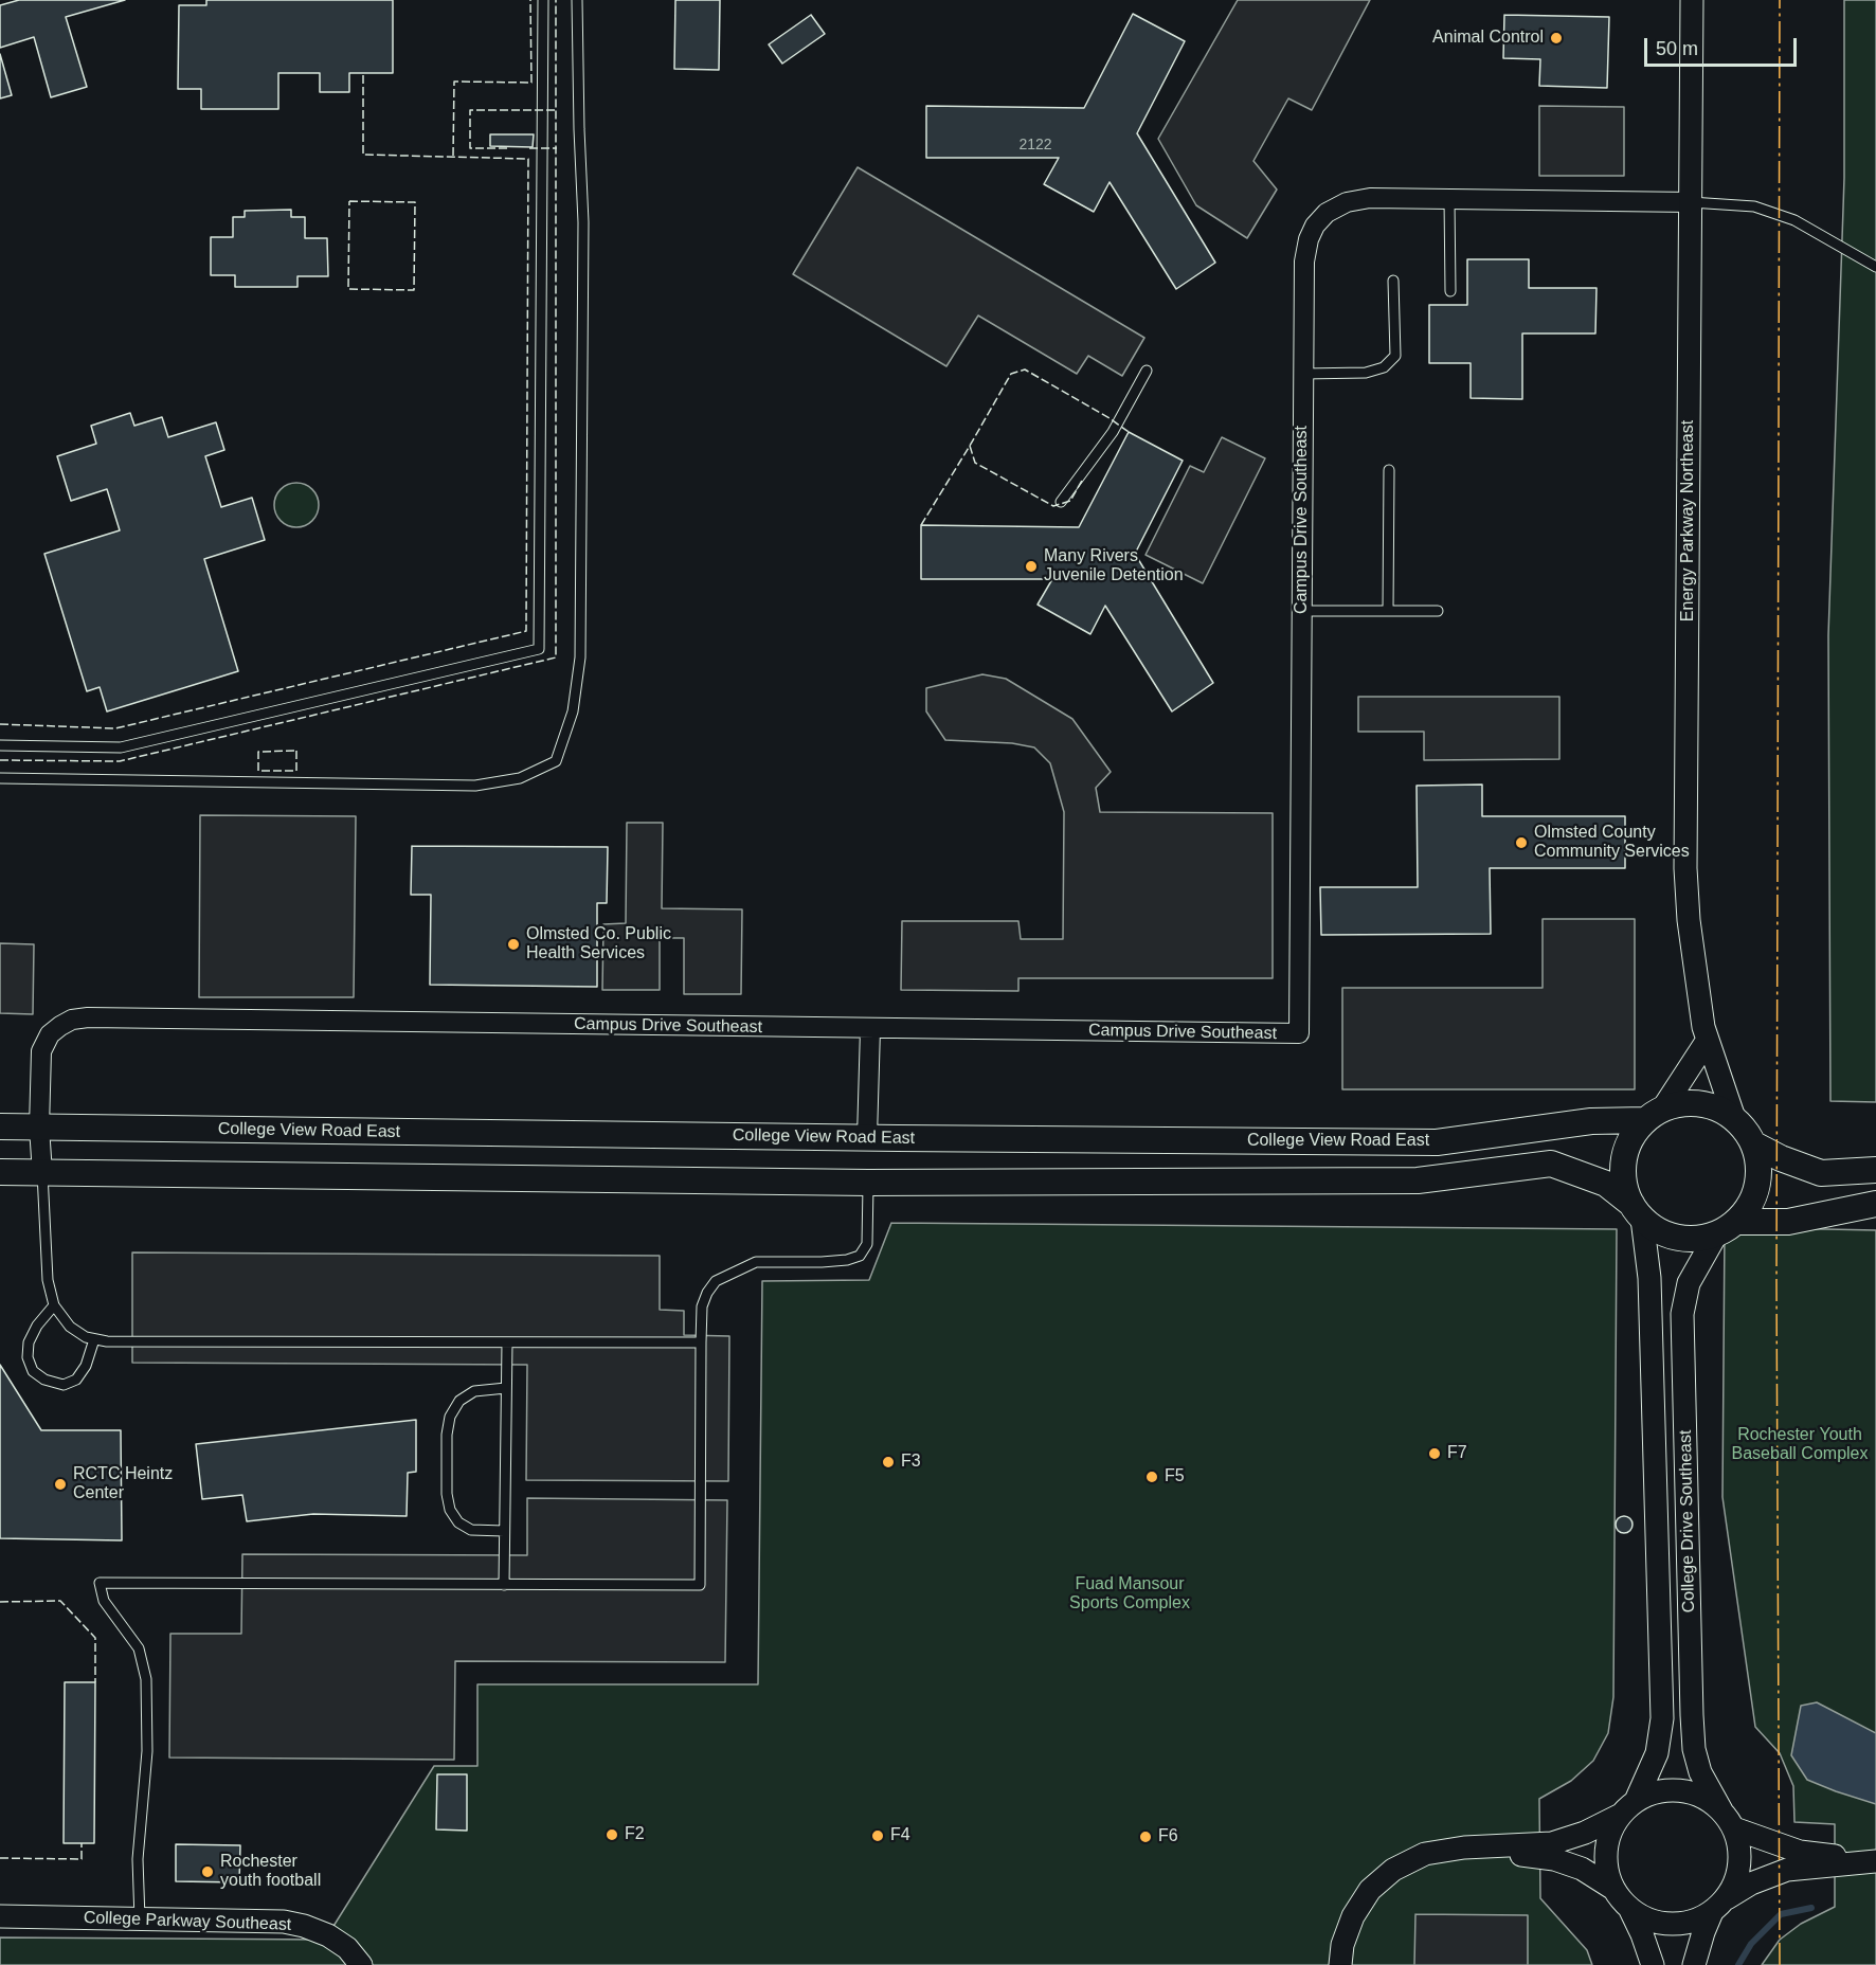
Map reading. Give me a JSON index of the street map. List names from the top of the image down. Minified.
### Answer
{"streets":{"main road":["College View Road East"],"street":["Campus Drive Southeast","Energy Parkway Northeast","College Drive Southeast","College Parkway Southeast"]},"crossings":[["Campus Drive Southeast","Energy Parkway Northeast"],["Campus Drive Southeast","College View Road East"],["Energy Parkway Northeast","College View Road East"],["Energy Parkway Northeast","College Drive Southeast"],["College View Road East","College Drive Southeast"]],"parks":["Rochester Youth Baseball Complex","Fuad Mansour Sports Complex"],"places":["Animal Control","Many Rivers Juvenile Detention","Olmsted County Community Services","Olmsted Co. Public Health Services","F7","F3","F5","RCTC Heintz Center","F2","F4","F6","Rochester youth football"],"house_numbers":["2122"],"scale_bar":"50 m"}
